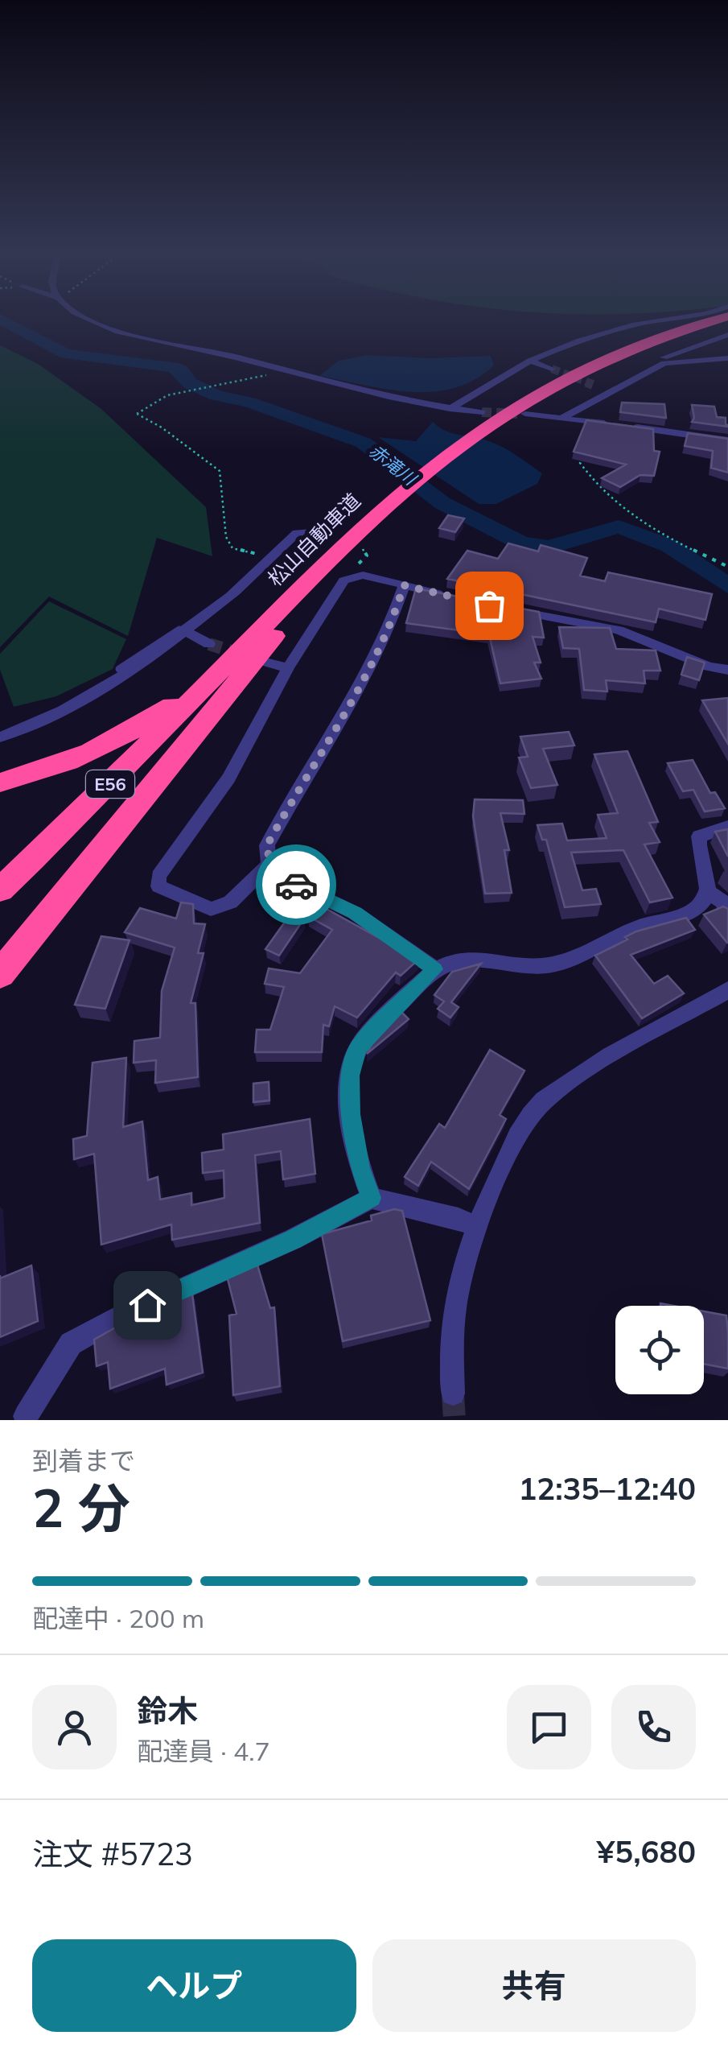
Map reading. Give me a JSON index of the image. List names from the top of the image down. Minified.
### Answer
{"streets":{"highway":["松山自動車道","E56"]},"water":["赤滝川"],"page":{"heading":["2 分","到着まで","12:35–12:40"],"panel":["鈴木","配達員 · 4.7","注文 #5723","¥5,680"],"bar":"配達中 · 200 m","buttons":["ヘルプ","共有"]}}
